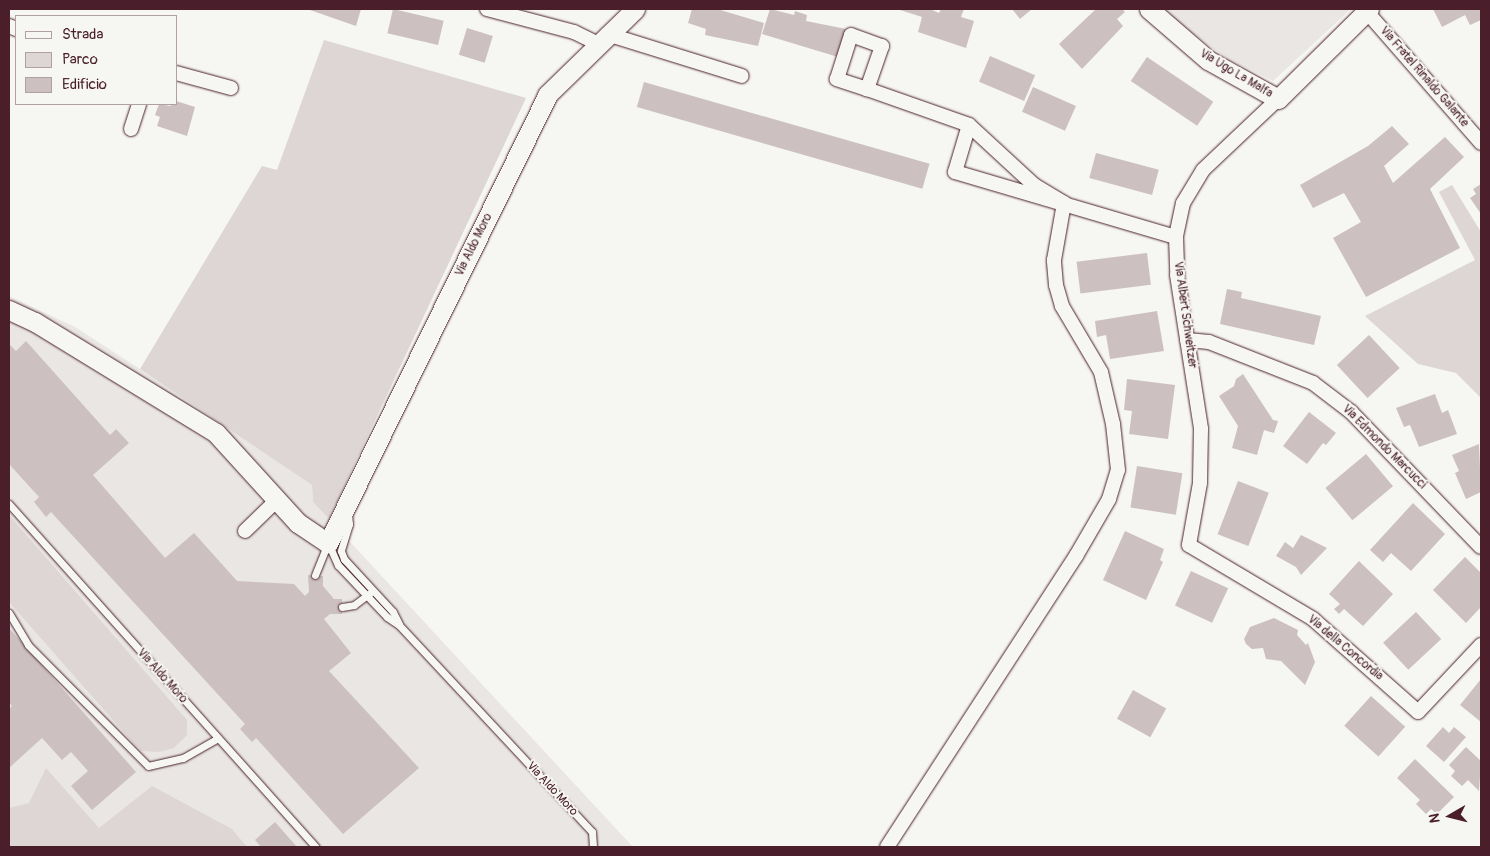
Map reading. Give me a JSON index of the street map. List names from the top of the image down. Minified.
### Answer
{"streets":{"street":["Via Ugo La Malfa","Via Fratel Rinaldo Galante","Via Aldo Moro","Via Albert Schweitzer","Via Edmondo Marcucci","Via della Concordia"]},"crossings":[["Via Ugo La Malfa","Via Albert Schweitzer"],["Via Fratel Rinaldo Galante","Via Albert Schweitzer"],["Via Albert Schweitzer","Via Edmondo Marcucci"],["Via Albert Schweitzer","Via della Concordia"]],"legend":["Strada","Parco","Edificio"],"north":"left"}
